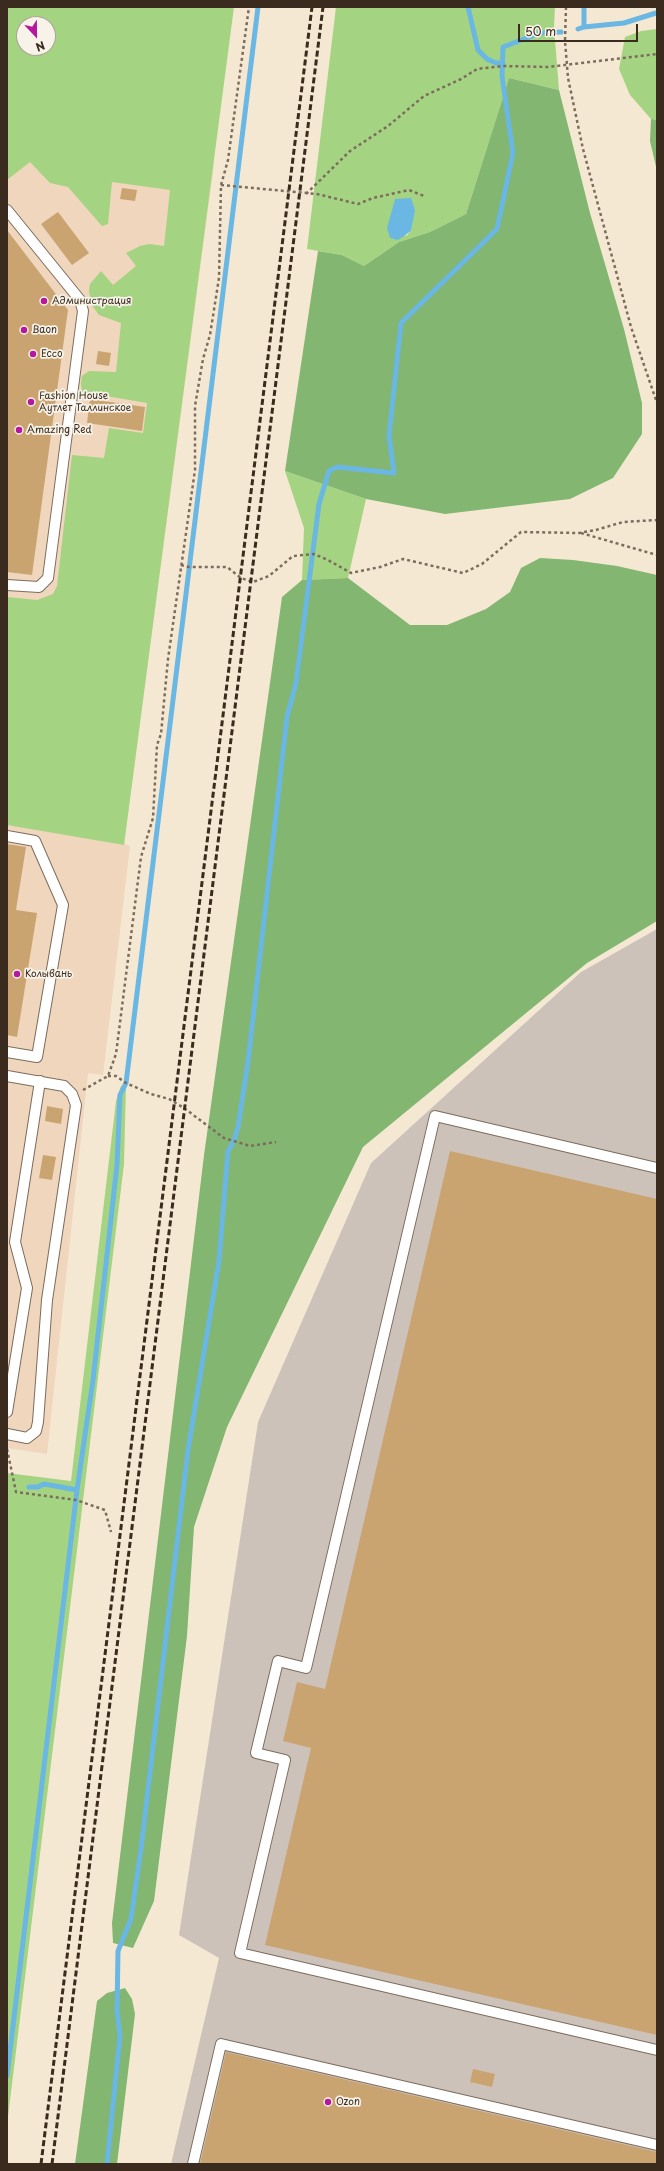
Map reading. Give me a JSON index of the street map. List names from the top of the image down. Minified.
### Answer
{"places":["Администрация","Baon","Ecco","Fashion House Аутлет Таллинское","Amazing Red","Колывань","Ozon"],"scale_bar":"50 m","north":"bottom"}
